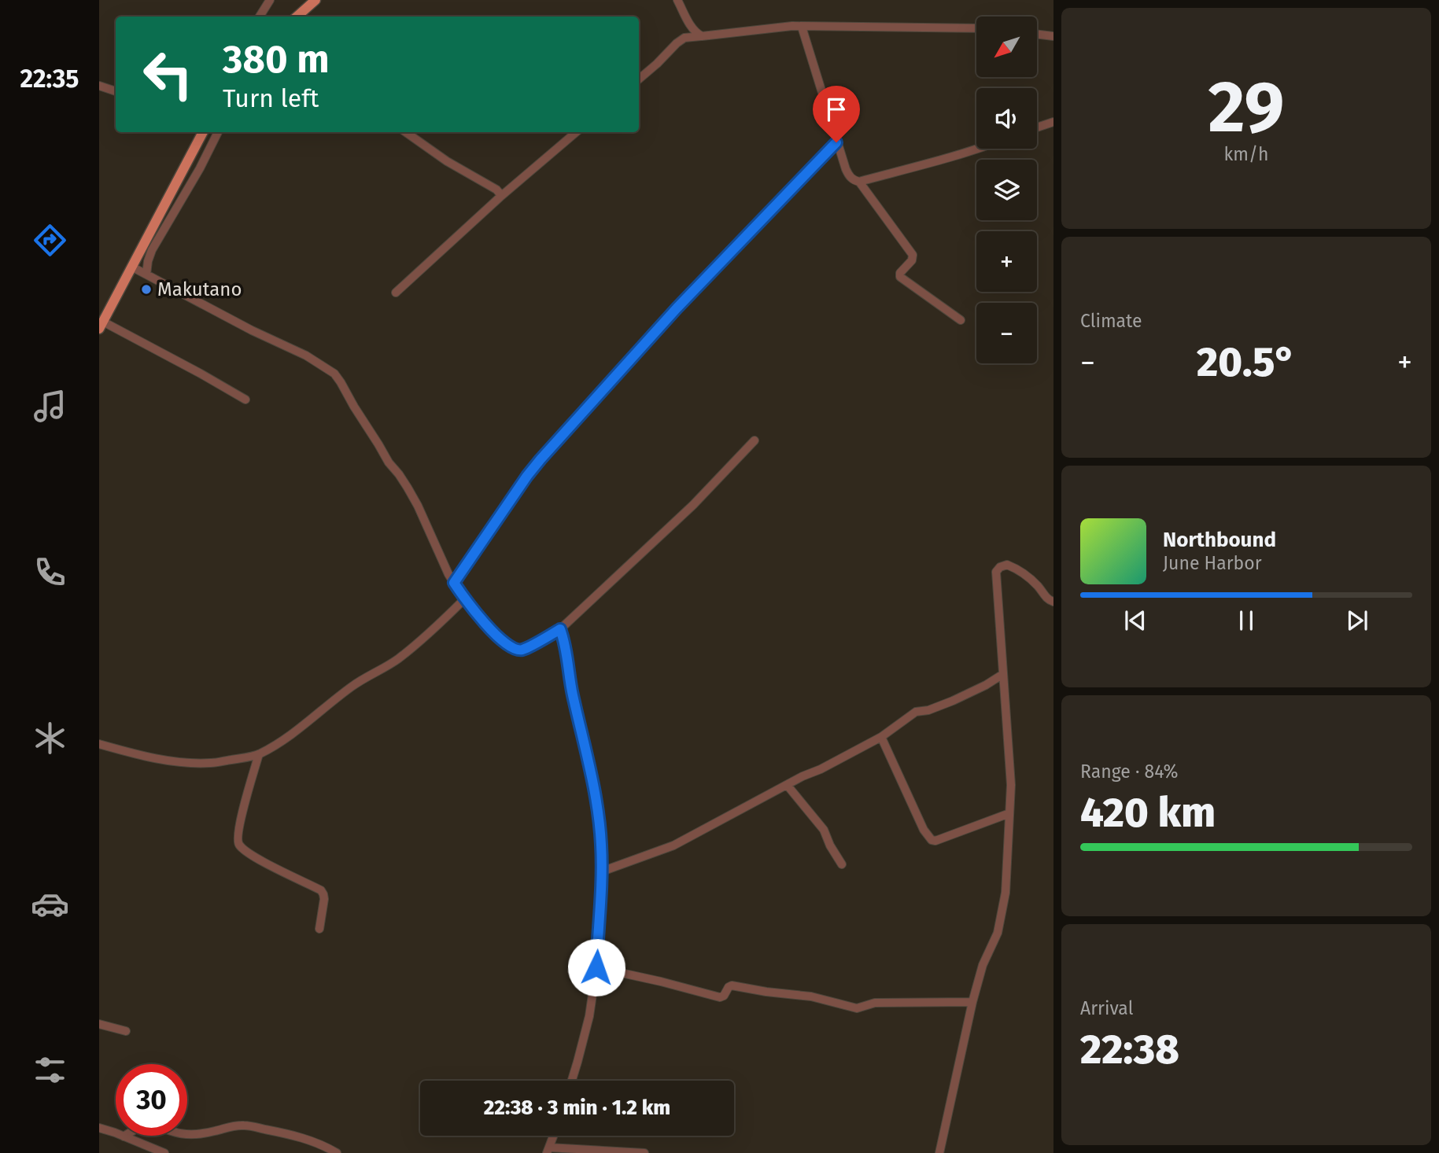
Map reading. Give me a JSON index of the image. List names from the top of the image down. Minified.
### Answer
{"places":["Makutano"],"north":"bottom left","page":{"tabs":"22:35","tile":[["29","km/h"],"Climate",["Range · 84%","420 km"],["Arrival","22:38"]],"map_buttons":["+","−"],"turn":["380 m","Turn left"],"heat":["−","20.5°","+"],"song":["Northbound","June Harbor"],"limit":"30","trip":"22:38 · 3 min · 1.2 km"}}
